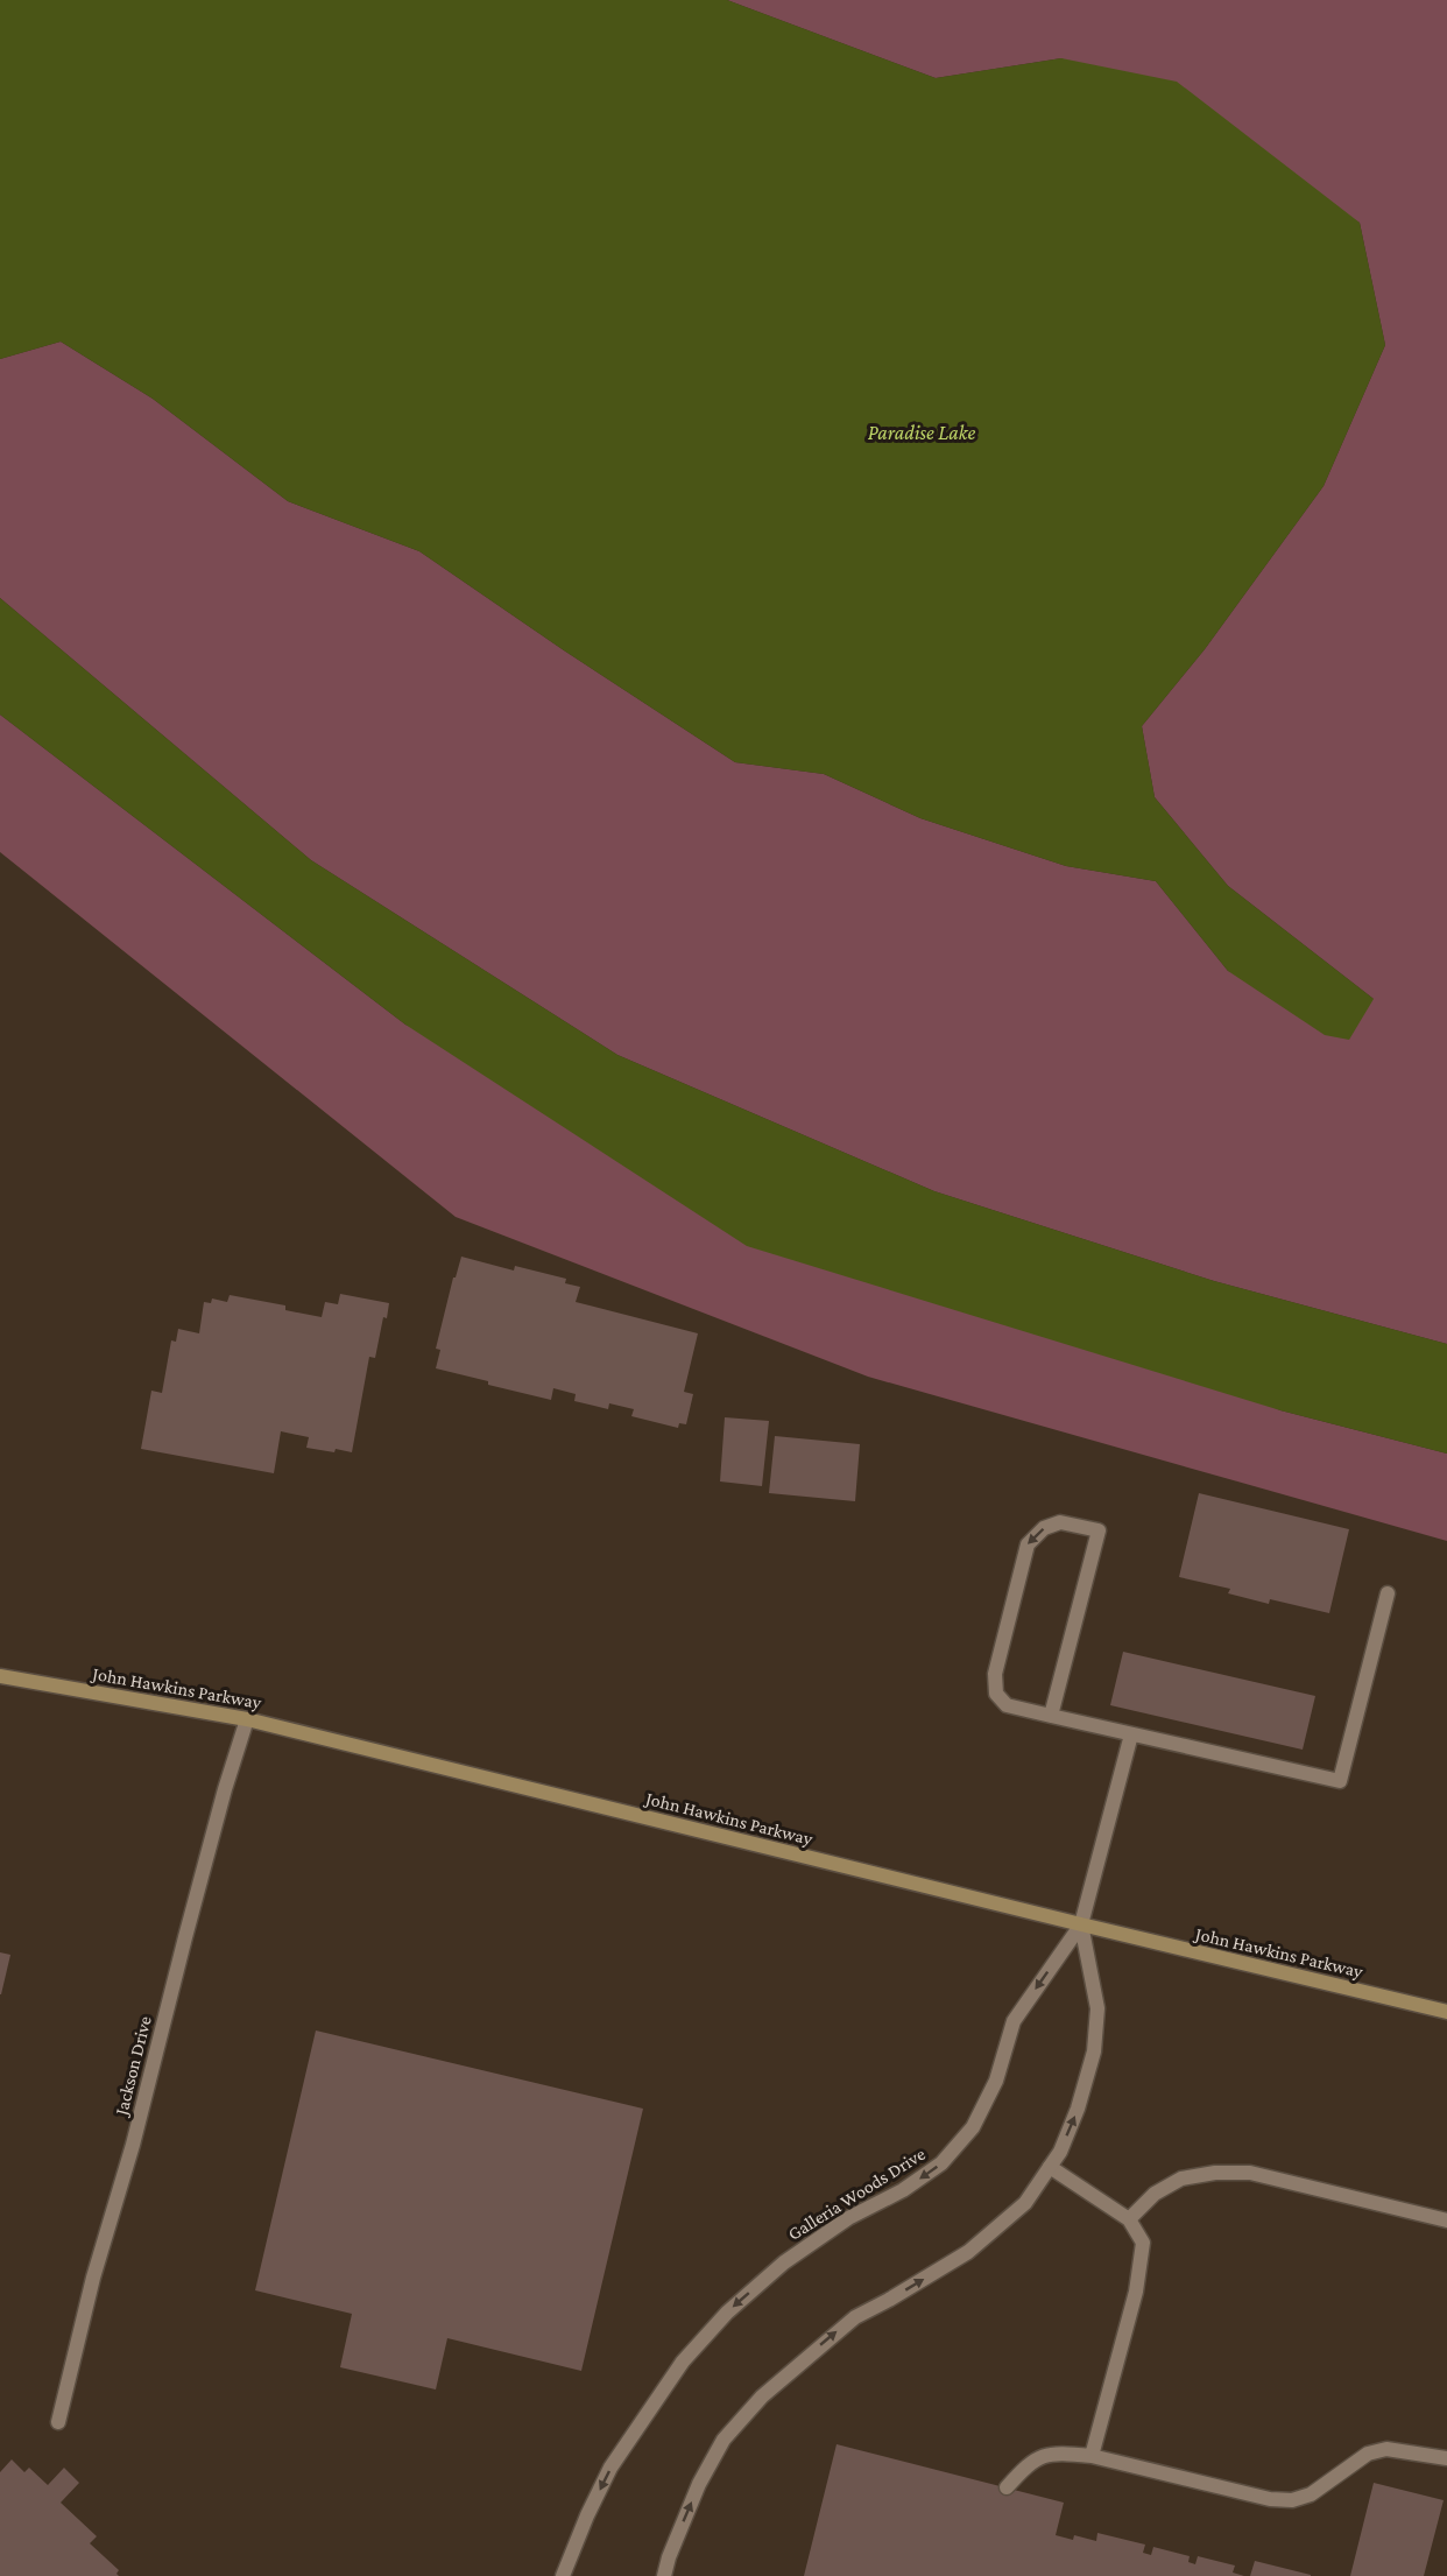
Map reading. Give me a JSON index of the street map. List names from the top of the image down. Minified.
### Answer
{"streets":{"main road":["John Hawkins Parkway"],"street":["Jackson Drive","Galleria Woods Drive"]},"crossings":[["John Hawkins Parkway","Jackson Drive"],["John Hawkins Parkway","Galleria Woods Drive"]],"water":["Paradise Lake"]}
